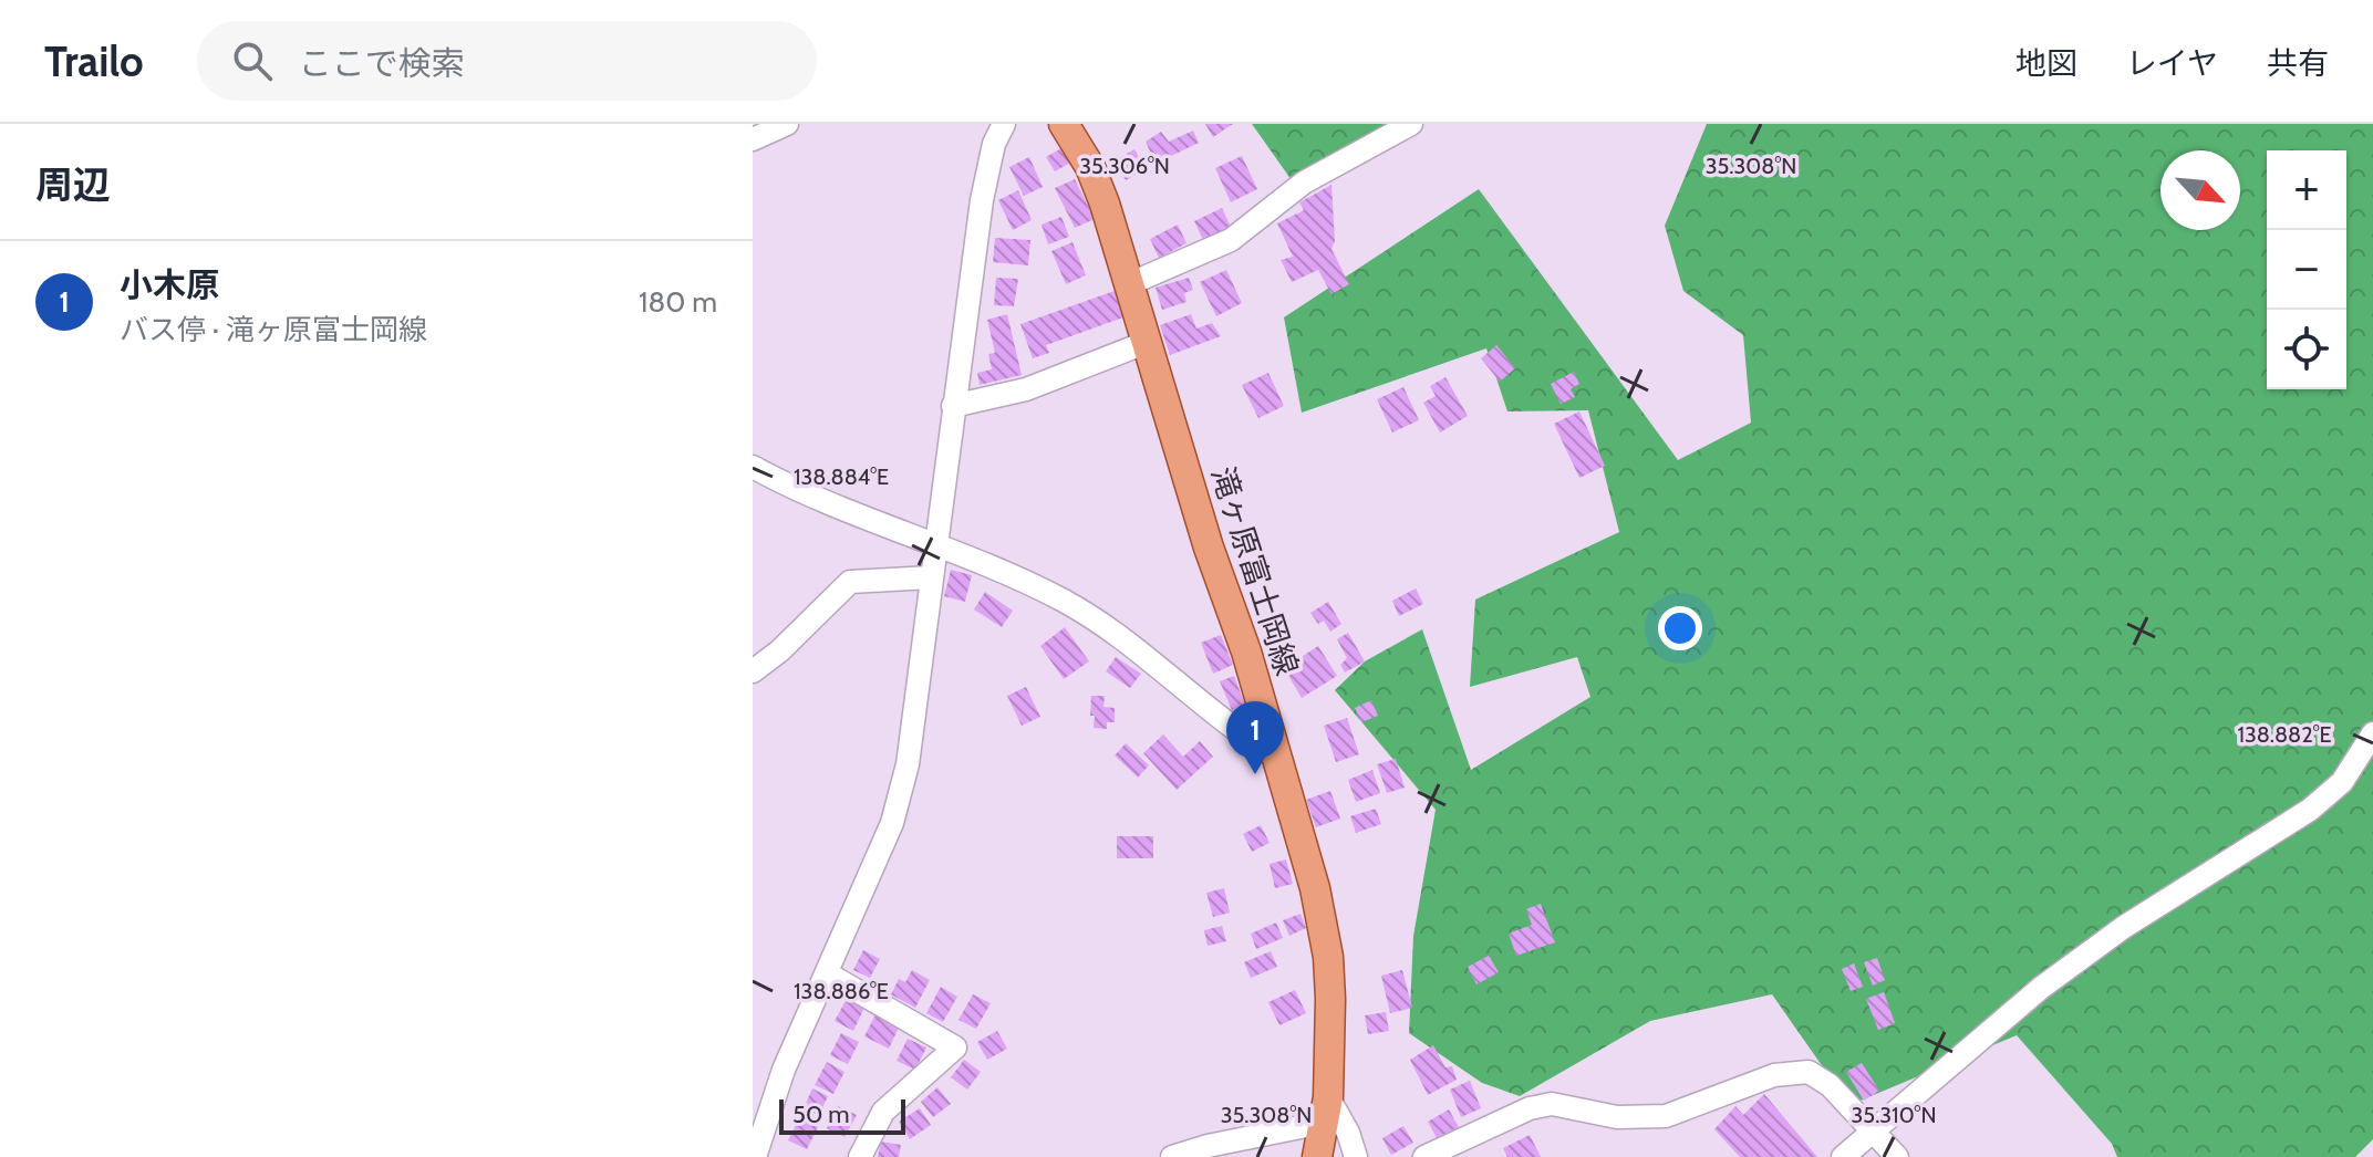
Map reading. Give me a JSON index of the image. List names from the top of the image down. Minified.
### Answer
{"streets":{"main road":["滝ヶ原富士岡線"]},"scale_bar":"50 m","north":"bottom right","page":{"header":"Trailo","search":"ここで検索","nav":["地図","レイヤ","共有"],"heading":"周辺","map_buttons":["+","−"],"list":[{"mark":"1","name":"小木原","note":"バス停 · 滝ヶ原富士岡線","value":"180 m"}],"pins":"1","scale":"50 m"},"coordinates":["35.306°N","35.308°N","138.884°E","138.882°E","138.886°E","35.310°N"]}
